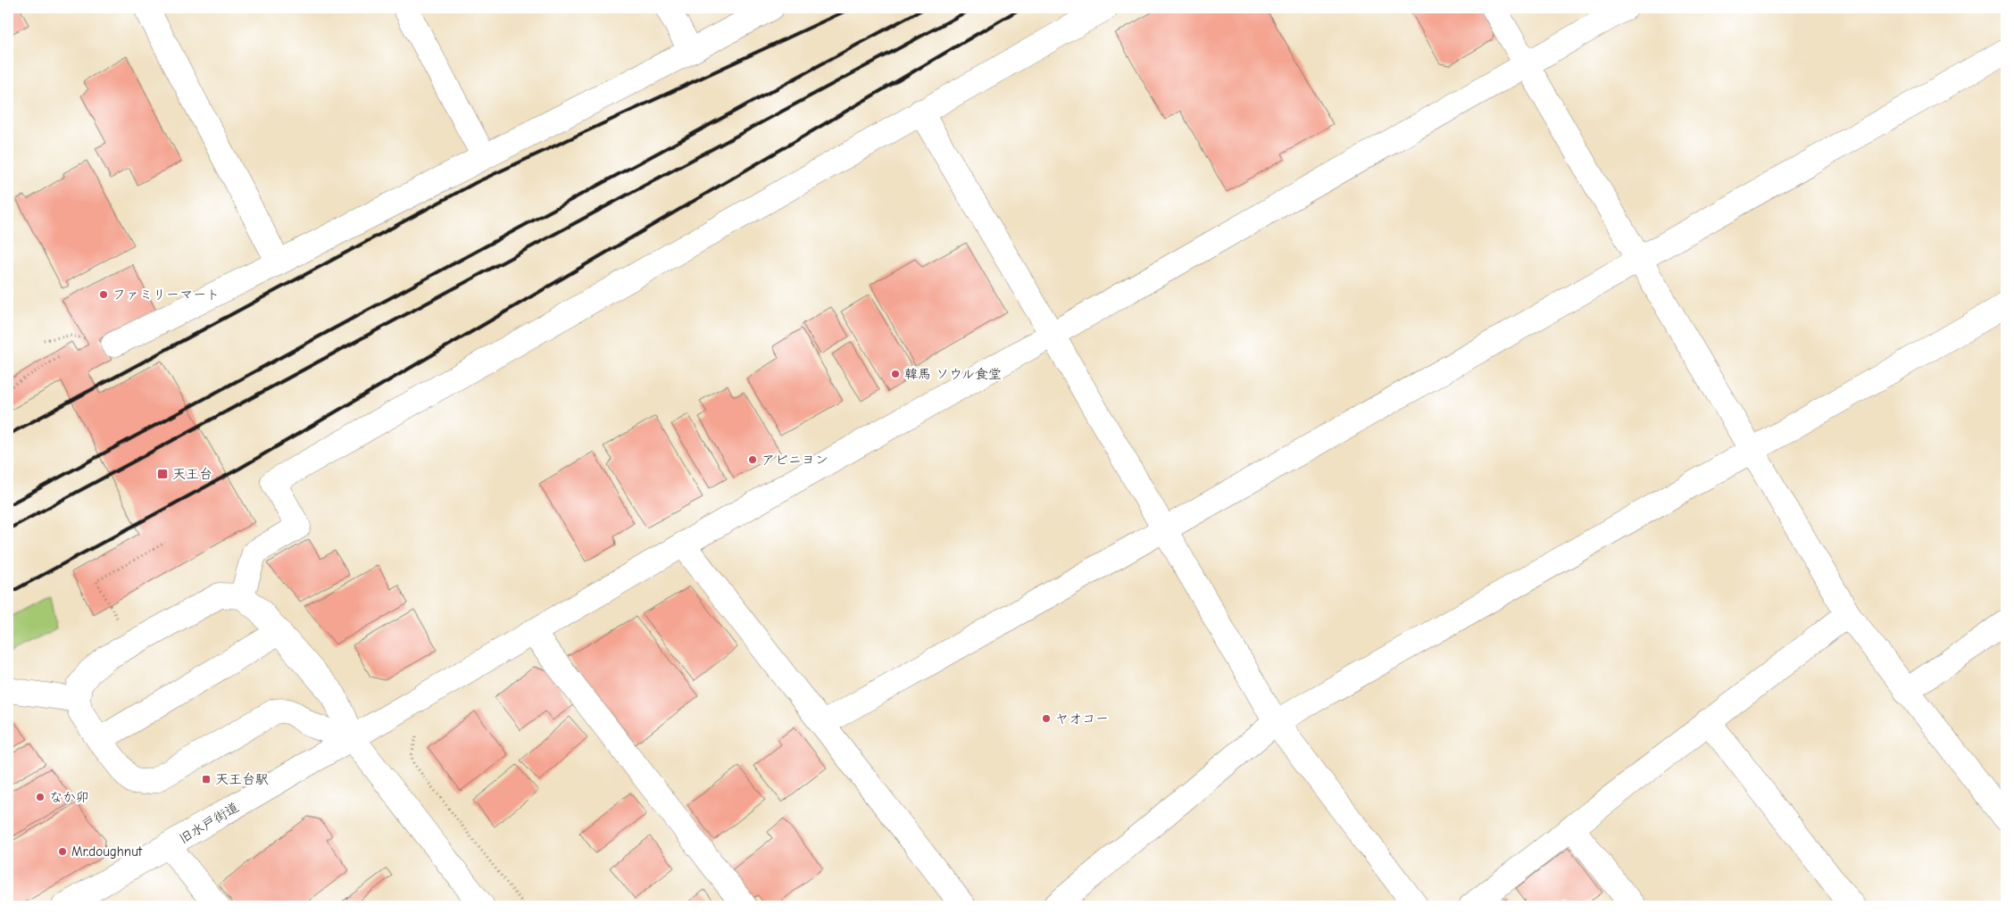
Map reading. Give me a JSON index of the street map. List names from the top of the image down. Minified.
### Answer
{"streets":{"street":["旧水戸街道"]},"places":{"other":["ファミリーマート","韓馬 ソウル食堂","アビニヨン","ヤオコー","なか卯","Mr.doughnut"],"transit":["天王台","天王台駅"]}}
